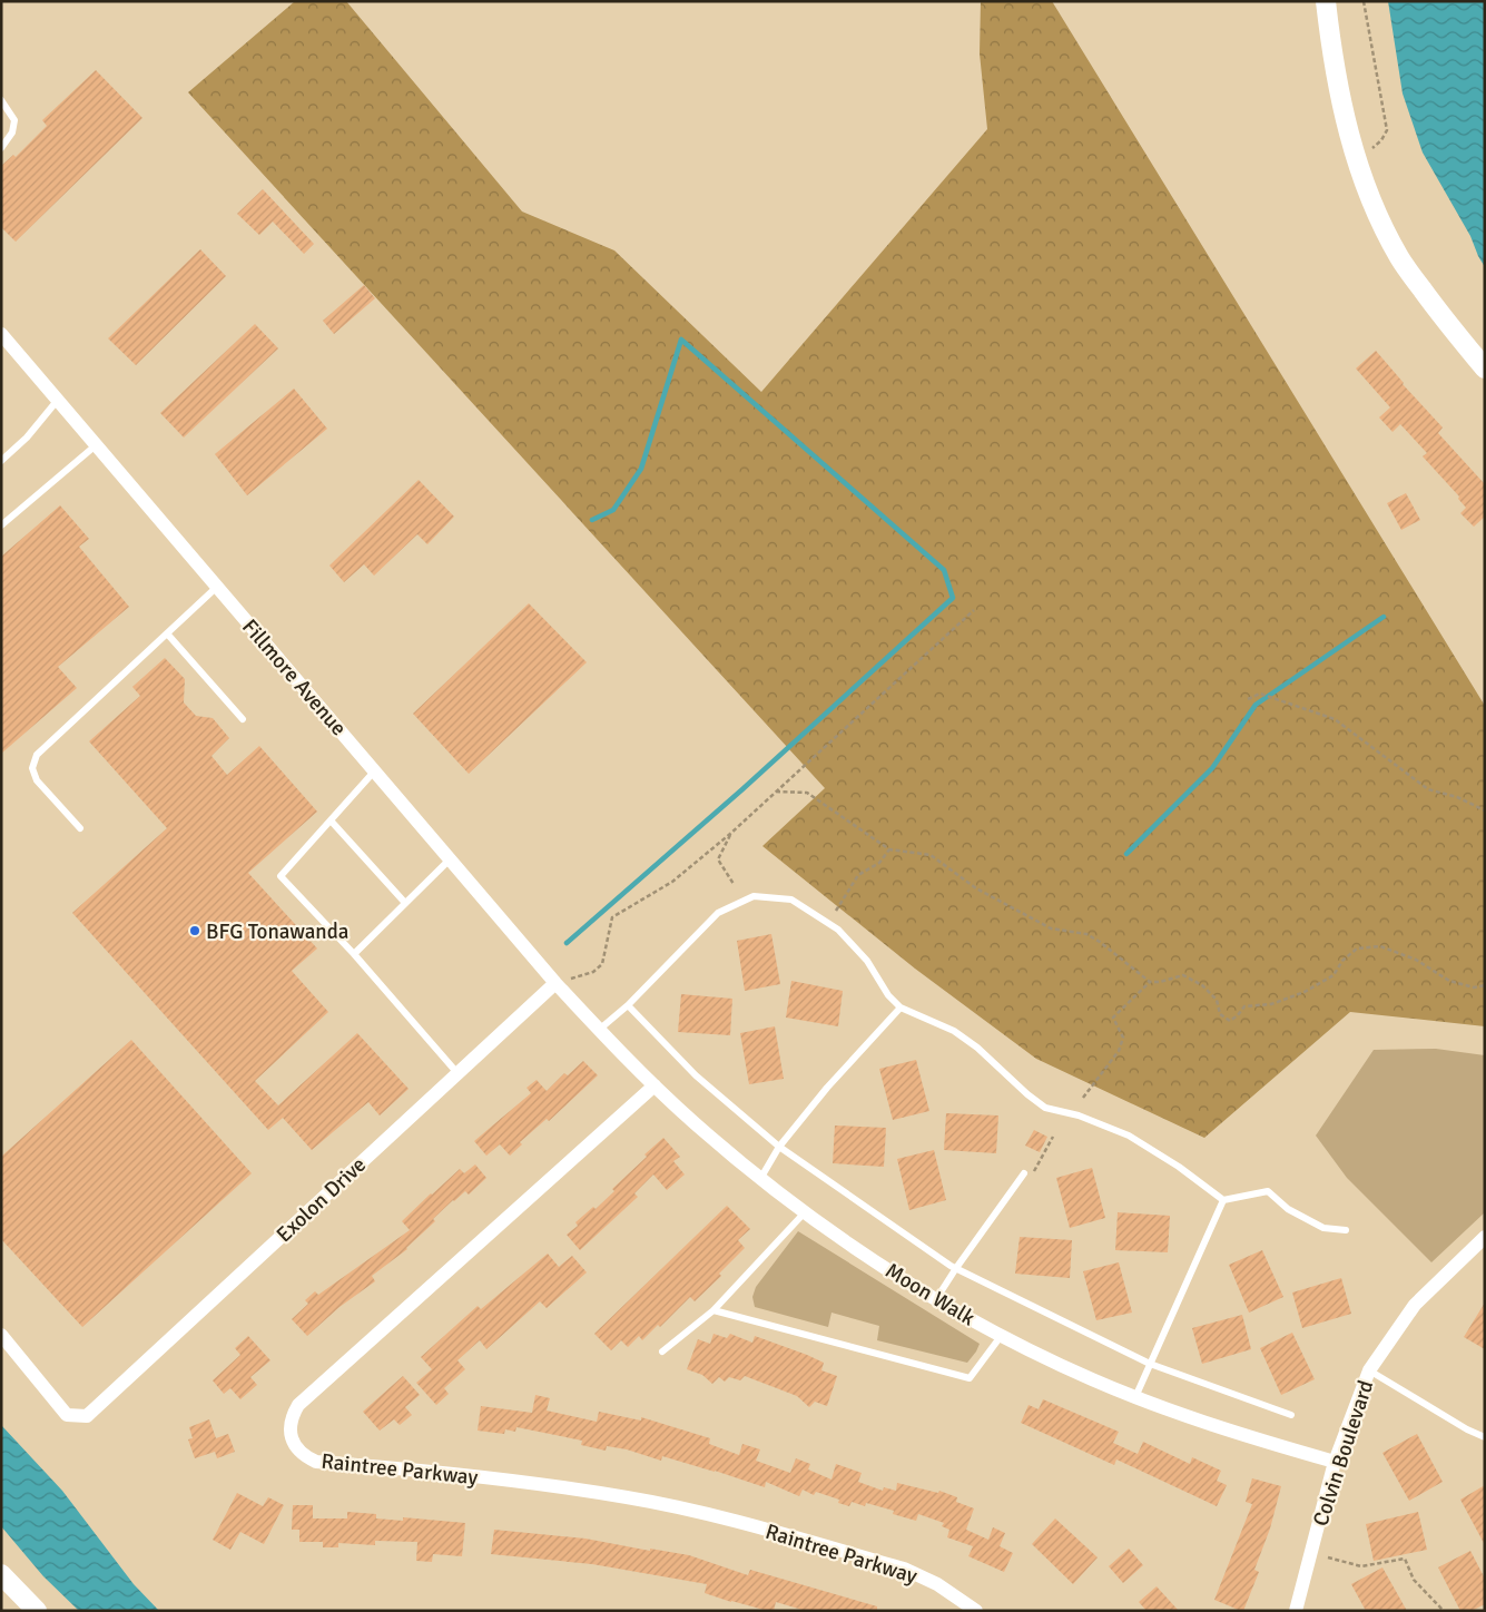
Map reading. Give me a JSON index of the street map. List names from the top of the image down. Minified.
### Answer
{"streets":{"street":["Fillmore Avenue","Exolon Drive","Moon Walk","Colvin Boulevard","Raintree Parkway"]},"crossings":[["Fillmore Avenue","Exolon Drive"],["Fillmore Avenue","Moon Walk"],["Moon Walk","Colvin Boulevard"],["Moon Walk","Raintree Parkway"]],"places":["BFG Tonawanda"]}
